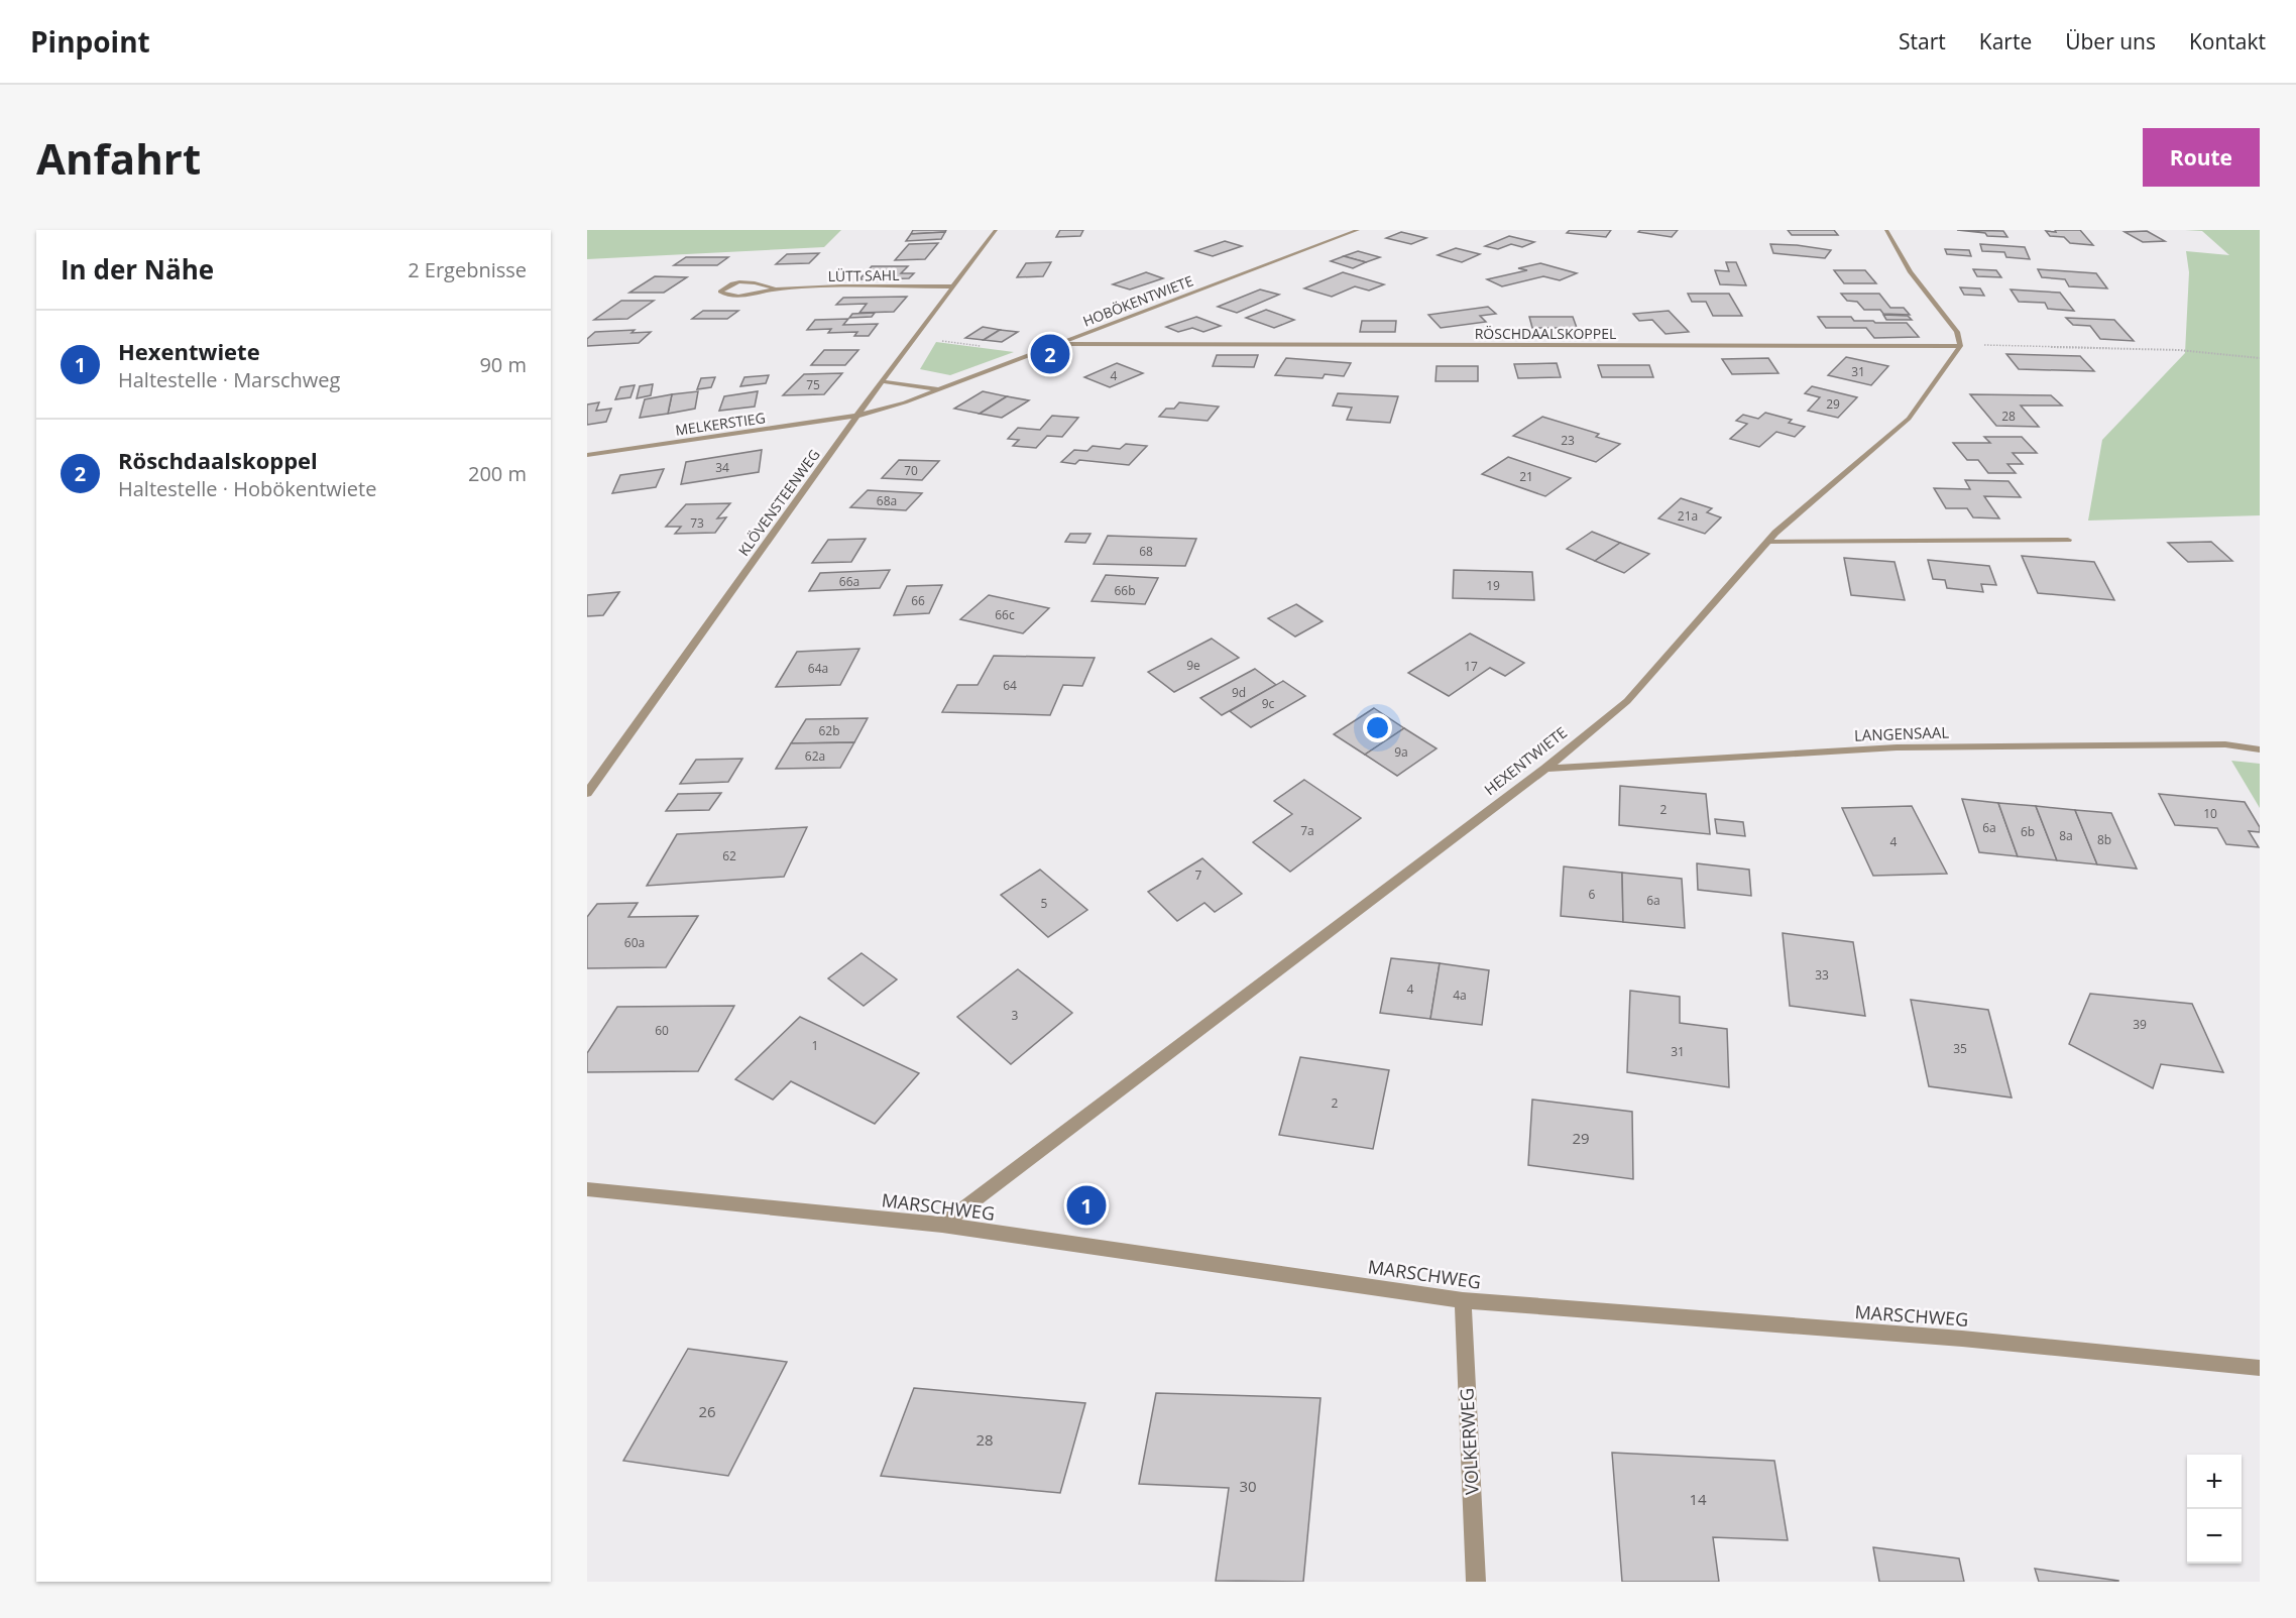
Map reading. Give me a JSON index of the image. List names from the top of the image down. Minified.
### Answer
{"streets":{"street":["LÜTT SAHL","HOBÖKENTWIETE","RÖSCHDAALSKOPPEL","MELKERSTIEG","KLÖVENSTEENWEG","LANGENSAAL","HEXENTWIETE","MARSCHWEG","VOLKERWEG"]},"crossings":[["LÜTT SAHL","KLÖVENSTEENWEG"],["HOBÖKENTWIETE","RÖSCHDAALSKOPPEL"],["HOBÖKENTWIETE","MELKERSTIEG"],["HOBÖKENTWIETE","KLÖVENSTEENWEG"],["RÖSCHDAALSKOPPEL","HEXENTWIETE"],["MELKERSTIEG","KLÖVENSTEENWEG"],["LANGENSAAL","HEXENTWIETE"],["HEXENTWIETE","MARSCHWEG"],["MARSCHWEG","VOLKERWEG"]],"house_numbers":["31","4","75","29","28","23","34","70","21","68a","21a","73","68","66a","19","66b","66","66c","9e","17","64a","64","9d","9c","62b","9a","62a","2","10","6a","7a","6b","8a","8b","4","62","7","6","6a","5","60a","33","4","4a","3","39","60","1","35","31","2","29","26","28","30","14"],"page":{"header":"Pinpoint","nav":["Start","Karte","Über uns","Kontakt"],"buttons":"Route","title":"Anfahrt","heading":["In der Nähe","2 Ergebnisse"],"list":[{"mark":"1","name":"Hexentwiete","note":"Haltestelle · Marschweg","value":"90 m"},{"mark":"2","name":"Röschdaalskoppel","note":"Haltestelle · Hobökentwiete","value":"200 m"}],"pins":["2","1"],"map_buttons":["+","−"]}}
